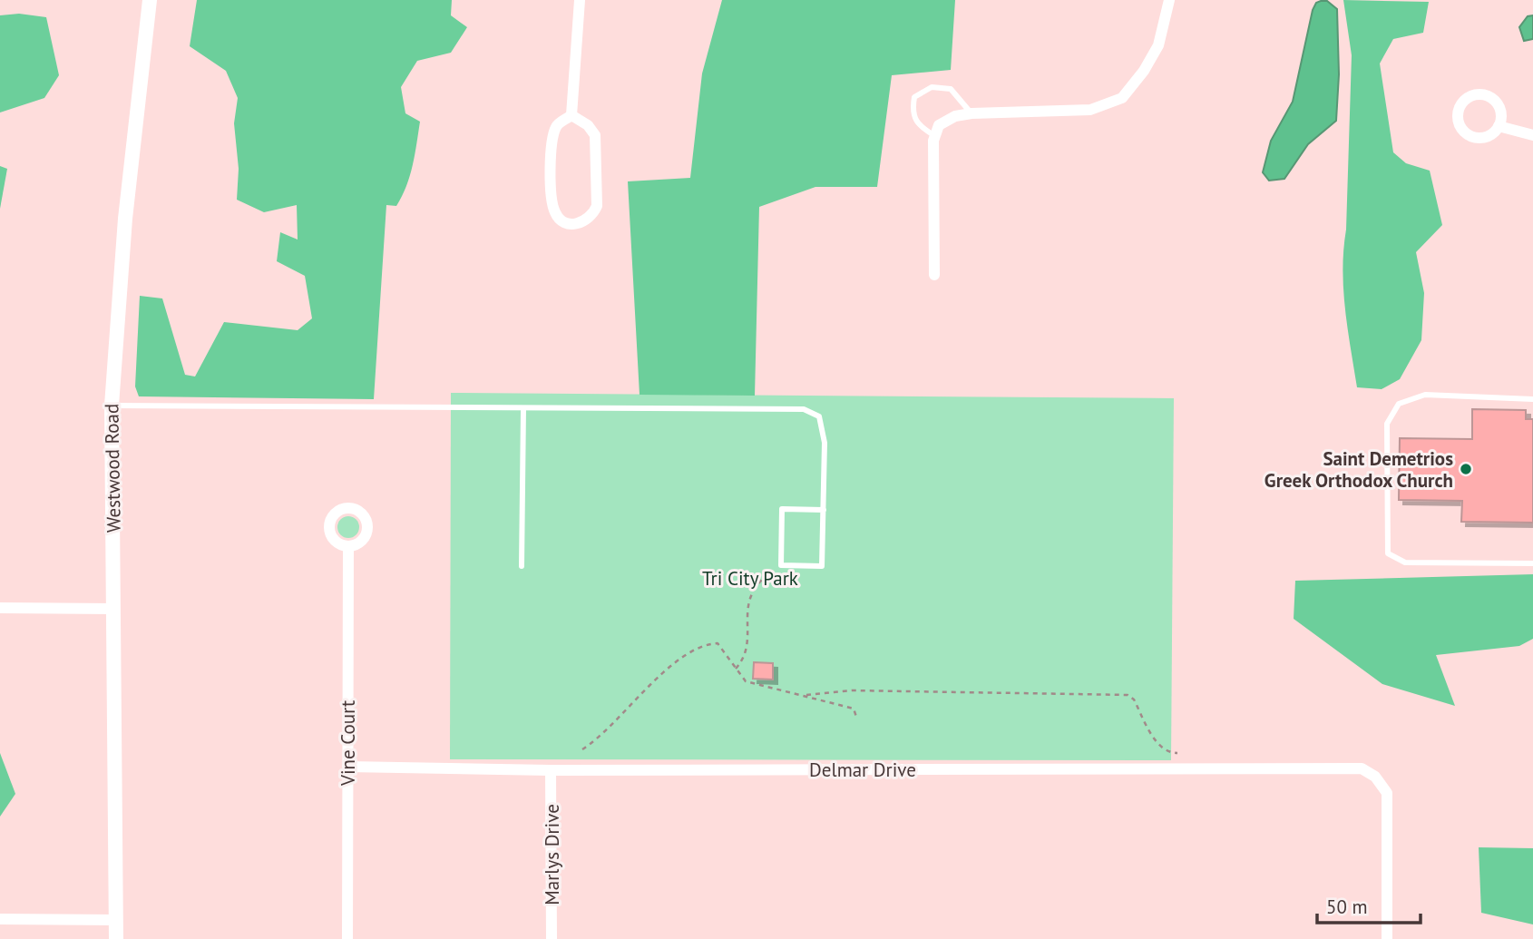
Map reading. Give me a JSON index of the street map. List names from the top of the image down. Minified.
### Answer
{"streets":{"street":["Westwood Road","Vine Court","Delmar Drive","Marlys Drive"]},"crossings":[["Vine Court","Delmar Drive"],["Delmar Drive","Marlys Drive"]],"parks":["Tri City Park"],"places":["Saint Demetrios Greek Orthodox Church"],"scale_bar":"50 m"}
